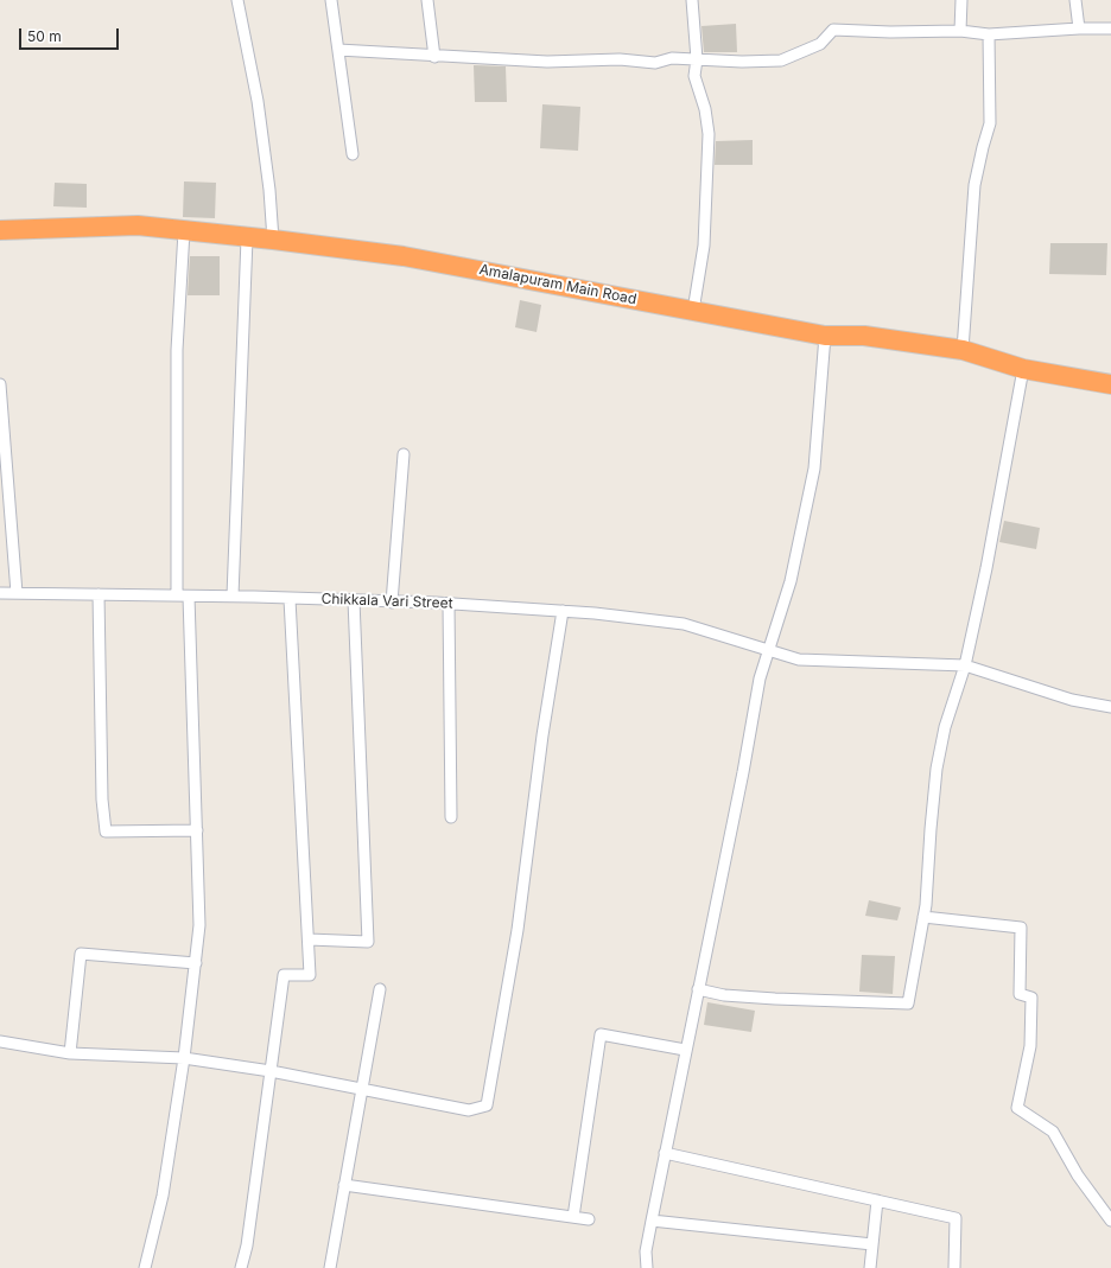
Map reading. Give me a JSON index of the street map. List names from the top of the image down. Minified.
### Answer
{"streets":{"highway":["Amalapuram Main Road"],"street":["Chikkala Vari Street"]},"scale_bar":"50 m"}
